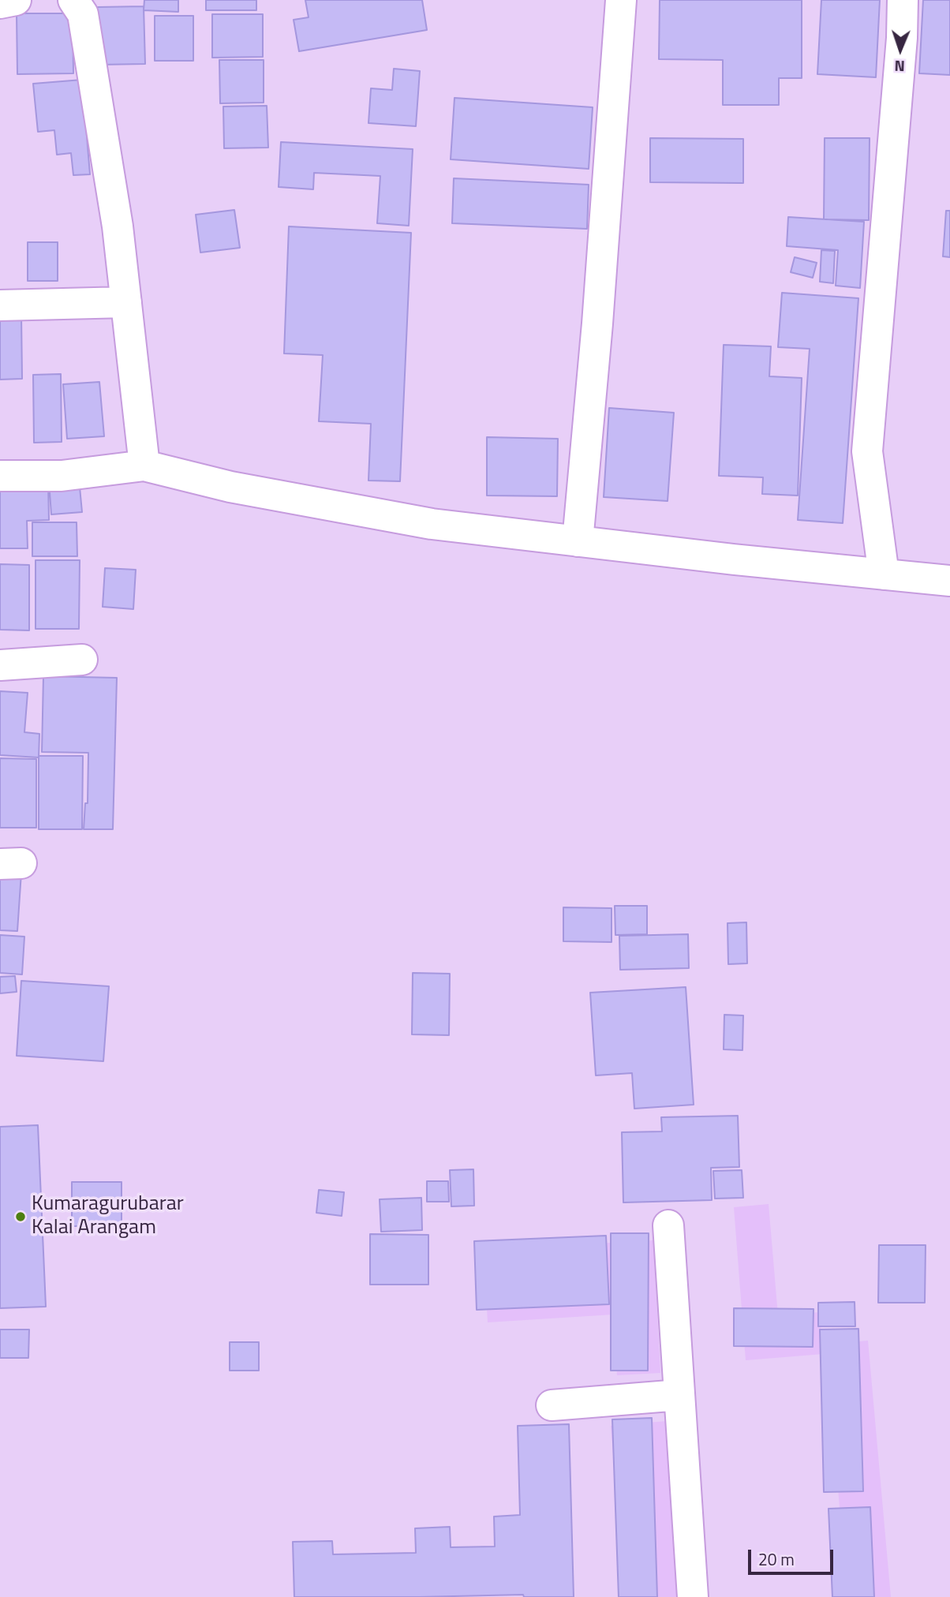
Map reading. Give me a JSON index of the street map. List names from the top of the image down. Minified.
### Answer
{"places":["Kumaragurubarar Kalai Arangam"],"scale_bar":"20 m","north":"bottom"}
